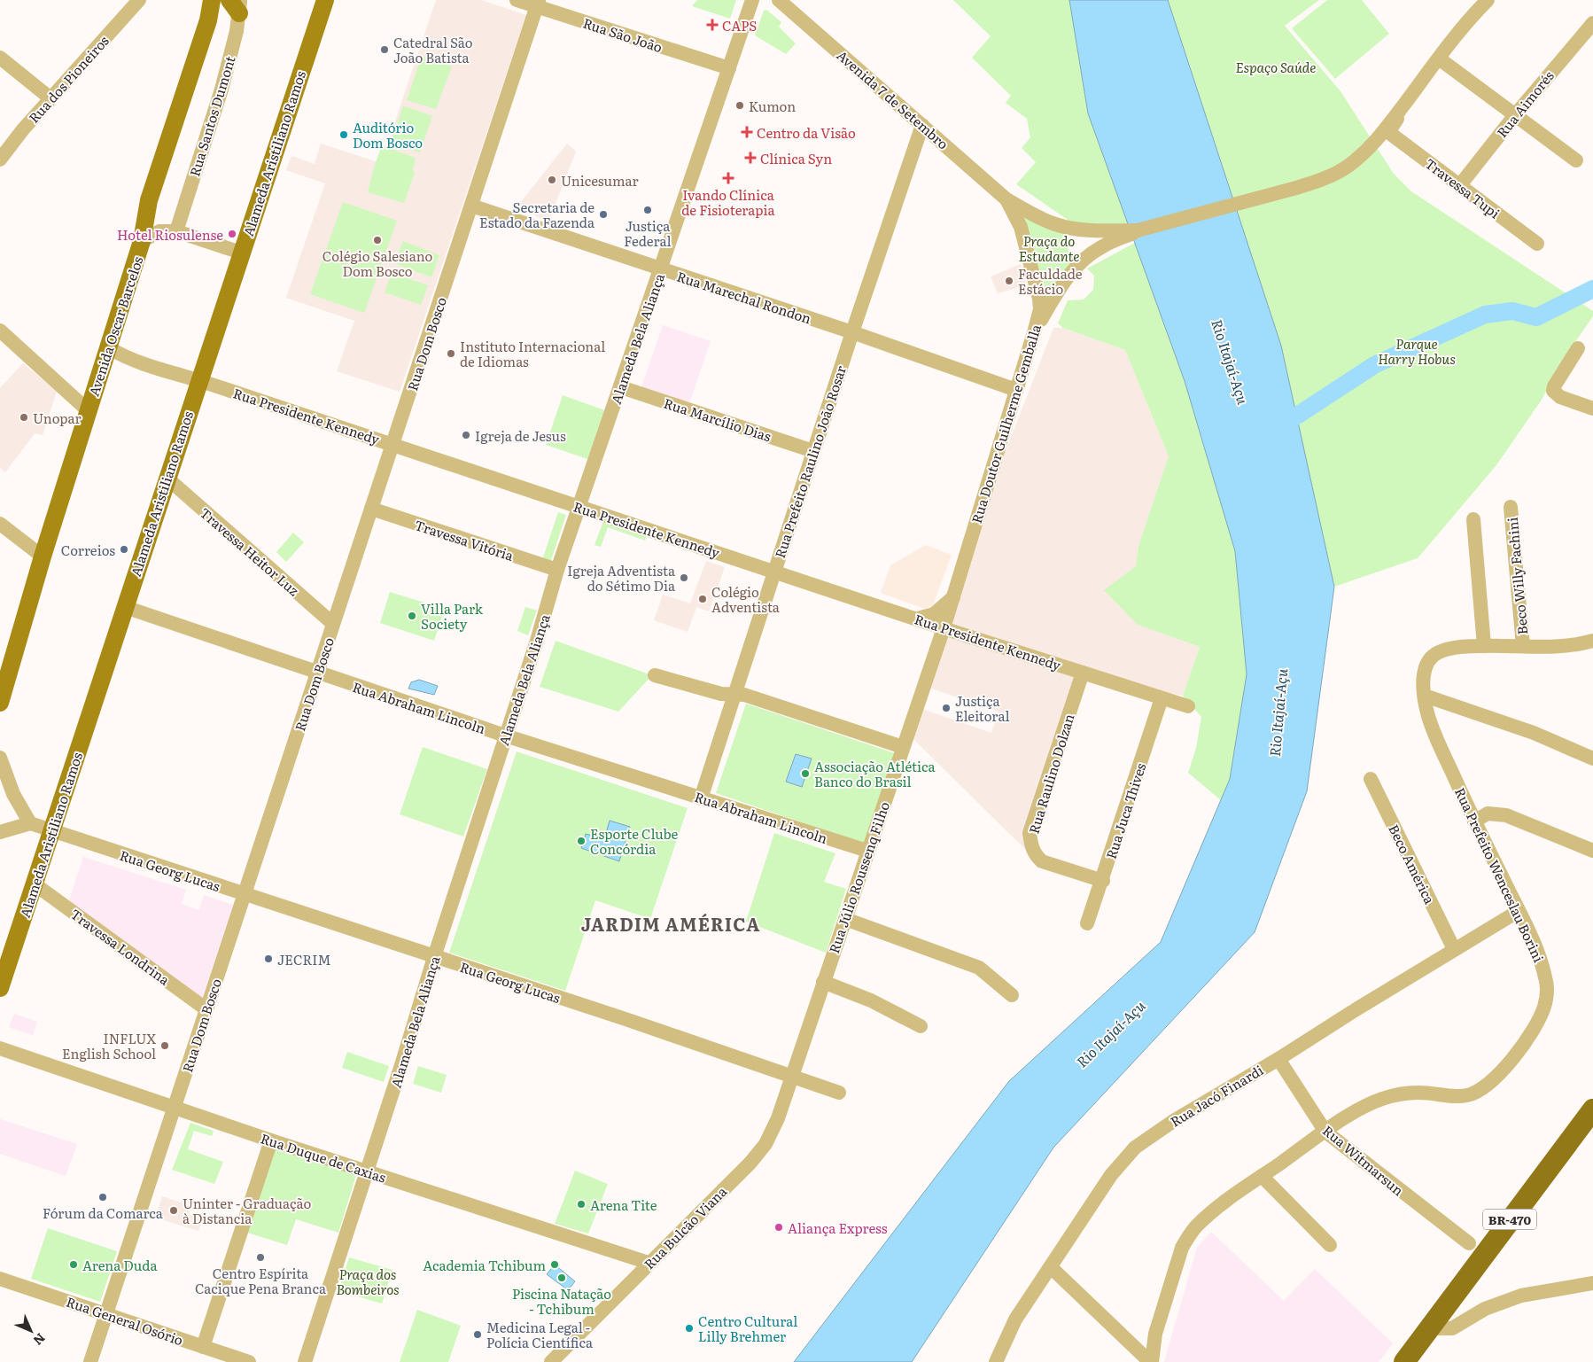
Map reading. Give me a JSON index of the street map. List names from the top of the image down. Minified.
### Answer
{"streets":{"highway":["BR-470"],"main road":["Alameda Aristiliano Ramos","Avenida Oscar Barcelos"],"street":["Rua São João","Rua dos Pioneiros","Avenida 7 de Setembro","Rua Aimorés","Rua Santos Dumont","Travessa Tupi","Rua Marechal Rondon","Alameda Bela Aliança","Rua Dom Bosco","Rua Presidente Kennedy","Rua Marcílio Dias","Rua Doutor Guilherme Gemballa","Rua Prefeito Raulino João Rosar","Travessa Vitória","Travessa Heitor Luz","Beco Willy Fachini","Rua Abraham Lincoln","Rua Raulino Dolzan","Rua Juca Thives","Beco América","Rua Georg Lucas","Rua Prefeito Wenceslau Borini","Rua Júlio Roussenq Filho","Travessa Londrina","Rua Jacó Finardi","Rua Duque de Caxias","Rua Witmarsun","Rua Bulcão Viana","Rua General Osório"]},"crossings":[["Rua São João","Alameda Bela Aliança"],["Rua São João","Rua Dom Bosco"],["Avenida 7 de Setembro","Rua Doutor Guilherme Gemballa"],["Avenida 7 de Setembro","Rua Prefeito Raulino João Rosar"],["Rua Aimorés","Travessa Tupi"],["Alameda Aristiliano Ramos","Rua Presidente Kennedy"],["Alameda Aristiliano Ramos","Travessa Heitor Luz"],["Alameda Aristiliano Ramos","Rua Abraham Lincoln"],["Alameda Aristiliano Ramos","Rua Georg Lucas"],["Alameda Aristiliano Ramos","Travessa Londrina"],["Rua Marechal Rondon","Alameda Bela Aliança"],["Rua Marechal Rondon","Rua Dom Bosco"],["Rua Marechal Rondon","Rua Doutor Guilherme Gemballa"],["Rua Marechal Rondon","Rua Prefeito Raulino João Rosar"],["Avenida Oscar Barcelos","Rua Presidente Kennedy"],["Alameda Bela Aliança","Rua Presidente Kennedy"],["Alameda Bela Aliança","Rua Marcílio Dias"],["Alameda Bela Aliança","Travessa Vitória"],["Alameda Bela Aliança","Rua Abraham Lincoln"],["Alameda Bela Aliança","Rua Georg Lucas"],["Alameda Bela Aliança","Rua Duque de Caxias"],["Rua Dom Bosco","Rua Presidente Kennedy"],["Rua Dom Bosco","Travessa Vitória"],["Rua Dom Bosco","Travessa Heitor Luz"],["Rua Dom Bosco","Rua Abraham Lincoln"],["Rua Dom Bosco","Rua Georg Lucas"],["Rua Dom Bosco","Travessa Londrina"],["Rua Dom Bosco","Rua Duque de Caxias"],["Rua Dom Bosco","Rua General Osório"],["Rua Presidente Kennedy","Rua Doutor Guilherme Gemballa"],["Rua Presidente Kennedy","Rua Prefeito Raulino João Rosar"],["Rua Presidente Kennedy","Rua Raulino Dolzan"],["Rua Presidente Kennedy","Rua Juca Thives"],["Rua Presidente Kennedy","Rua Júlio Roussenq Filho"],["Rua Marcílio Dias","Rua Prefeito Raulino João Rosar"],["Rua Doutor Guilherme Gemballa","Rua Júlio Roussenq Filho"],["Rua Prefeito Raulino João Rosar","Rua Abraham Lincoln"],["Beco Willy Fachini","Rua Prefeito Wenceslau Borini"],["Rua Abraham Lincoln","Rua Júlio Roussenq Filho"],["Rua Raulino Dolzan","Rua Juca Thives"],["Beco América","Rua Jacó Finardi"],["Rua Georg Lucas","Rua Júlio Roussenq Filho"],["Rua Georg Lucas","Rua Bulcão Viana"],["Rua Prefeito Wenceslau Borini","Rua Jacó Finardi"],["Rua Prefeito Wenceslau Borini","Rua Witmarsun"],["Rua Júlio Roussenq Filho","Rua Bulcão Viana"],["Rua Jacó Finardi","Rua Witmarsun"],["Rua Duque de Caxias","Rua Bulcão Viana"]],"districts":["JARDIM AMÉRICA"],"water":["Rio Itajaí-Açu"],"parks":["Espaço Saúde","Praça do Estudante","Parque Harry Hobus","Praça dos Bombeiros"],"places":{"health":["CAPS","Centro da Visão","Clínica Syn","Ivando Clínica de Fisioterapia"],"other":["Catedral São João Batista","Kumon","Auditório Dom Bosco","Unicesumar","Justiça Federal","Secretaria de Estado da Fazenda","Hotel Riosulense","Colégio Salesiano Dom Bosco","Faculdade Estácio","Instituto Internacional de Idiomas","Unopar","Igreja de Jesus","Correios","Igreja Adventista do Sétimo Dia","Colégio Adventista","Villa Park Society","Justiça Eleitoral","Associação Atlética Banco do Brasil","Esporte Clube Concórdia","JECRIM","INFLUX English School","Fórum da Comarca","Arena Tite","Uninter - Graduação à Distancia","Aliança Express","Centro Espírita Cacique Pena Branca","Arena Duda","Academia Tchibum","Piscina Natação - Tchibum","Centro Cultural Lilly Brehmer","Medicina Legal - Polícia Científica"]},"north":"bottom right"}
